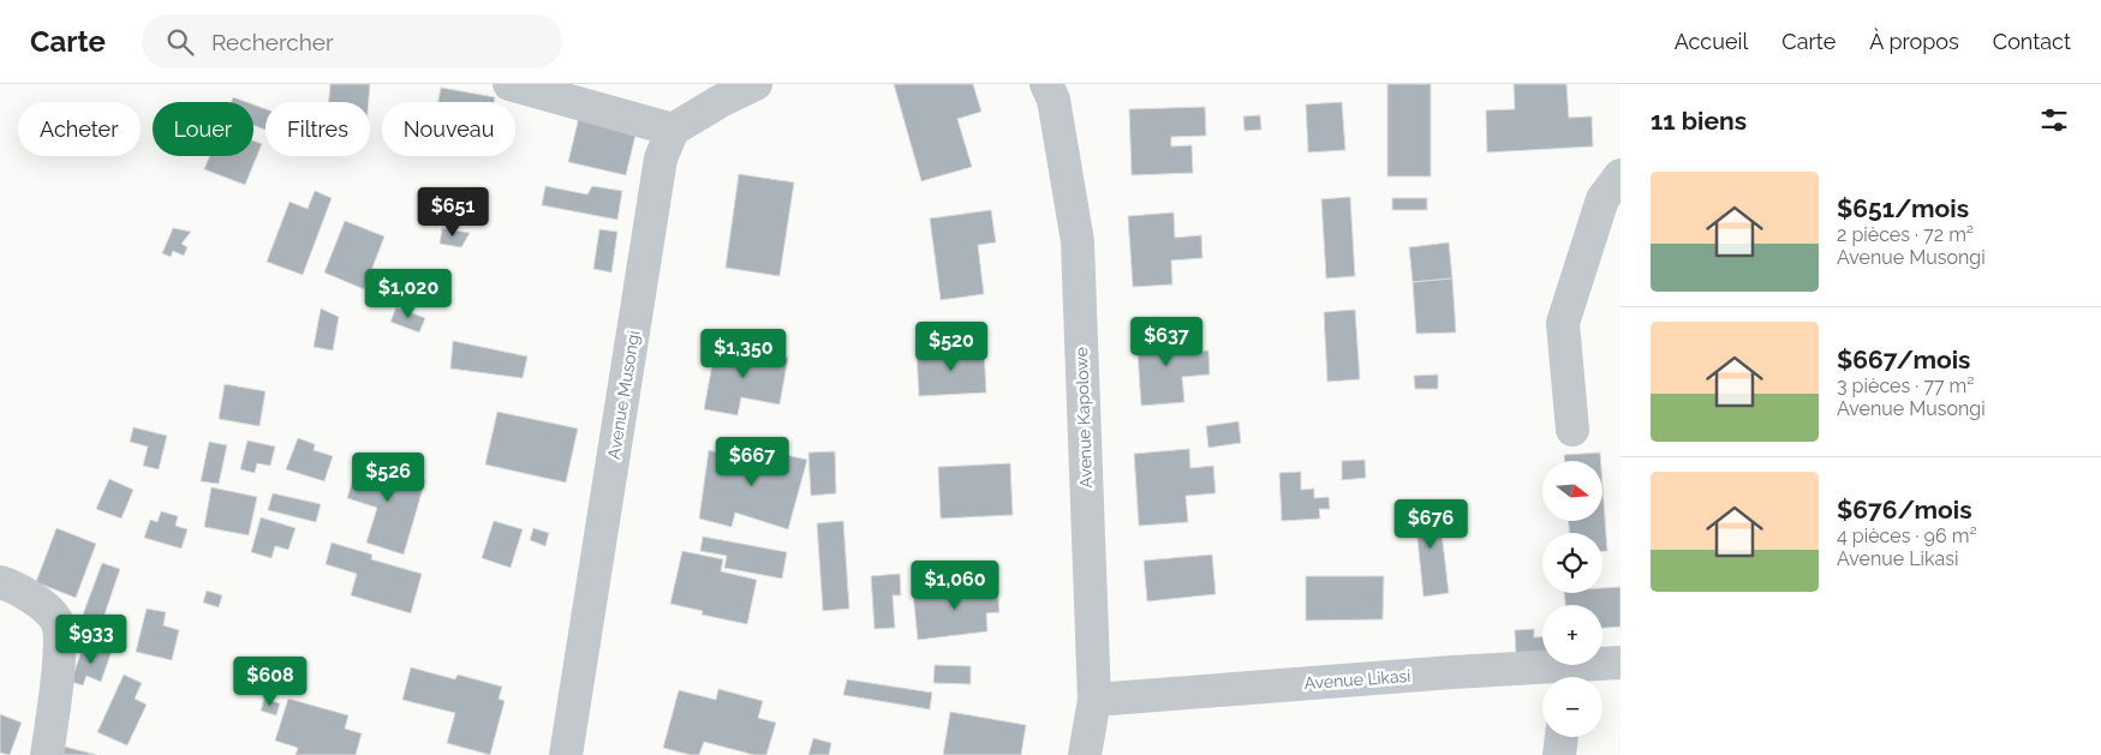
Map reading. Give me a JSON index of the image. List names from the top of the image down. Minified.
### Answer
{"streets":{"street":["Avenue Musongi","Avenue Kapolowe","Avenue Likasi"]},"crossings":[["Avenue Kapolowe","Avenue Likasi"]],"north":"right","page":{"header":"Carte","search":"Rechercher","nav":["Accueil","Carte","À propos","Contact"],"heading":"11 biens","chip":["Acheter","Louer","Filtres","Nouveau"],"list":[{"name":"$651/mois","note":"2 pièces · 72 m² · Avenue Musongi"},{"name":"$667/mois","note":"3 pièces · 77 m² · Avenue Musongi"},{"name":"$676/mois","note":"4 pièces · 96 m² · Avenue Likasi"}],"price":["$651","$1,020","$637","$520","$1,350","$667","$526","$676","$1,060","$933","$608"],"map_buttons":["+","−"]}}
